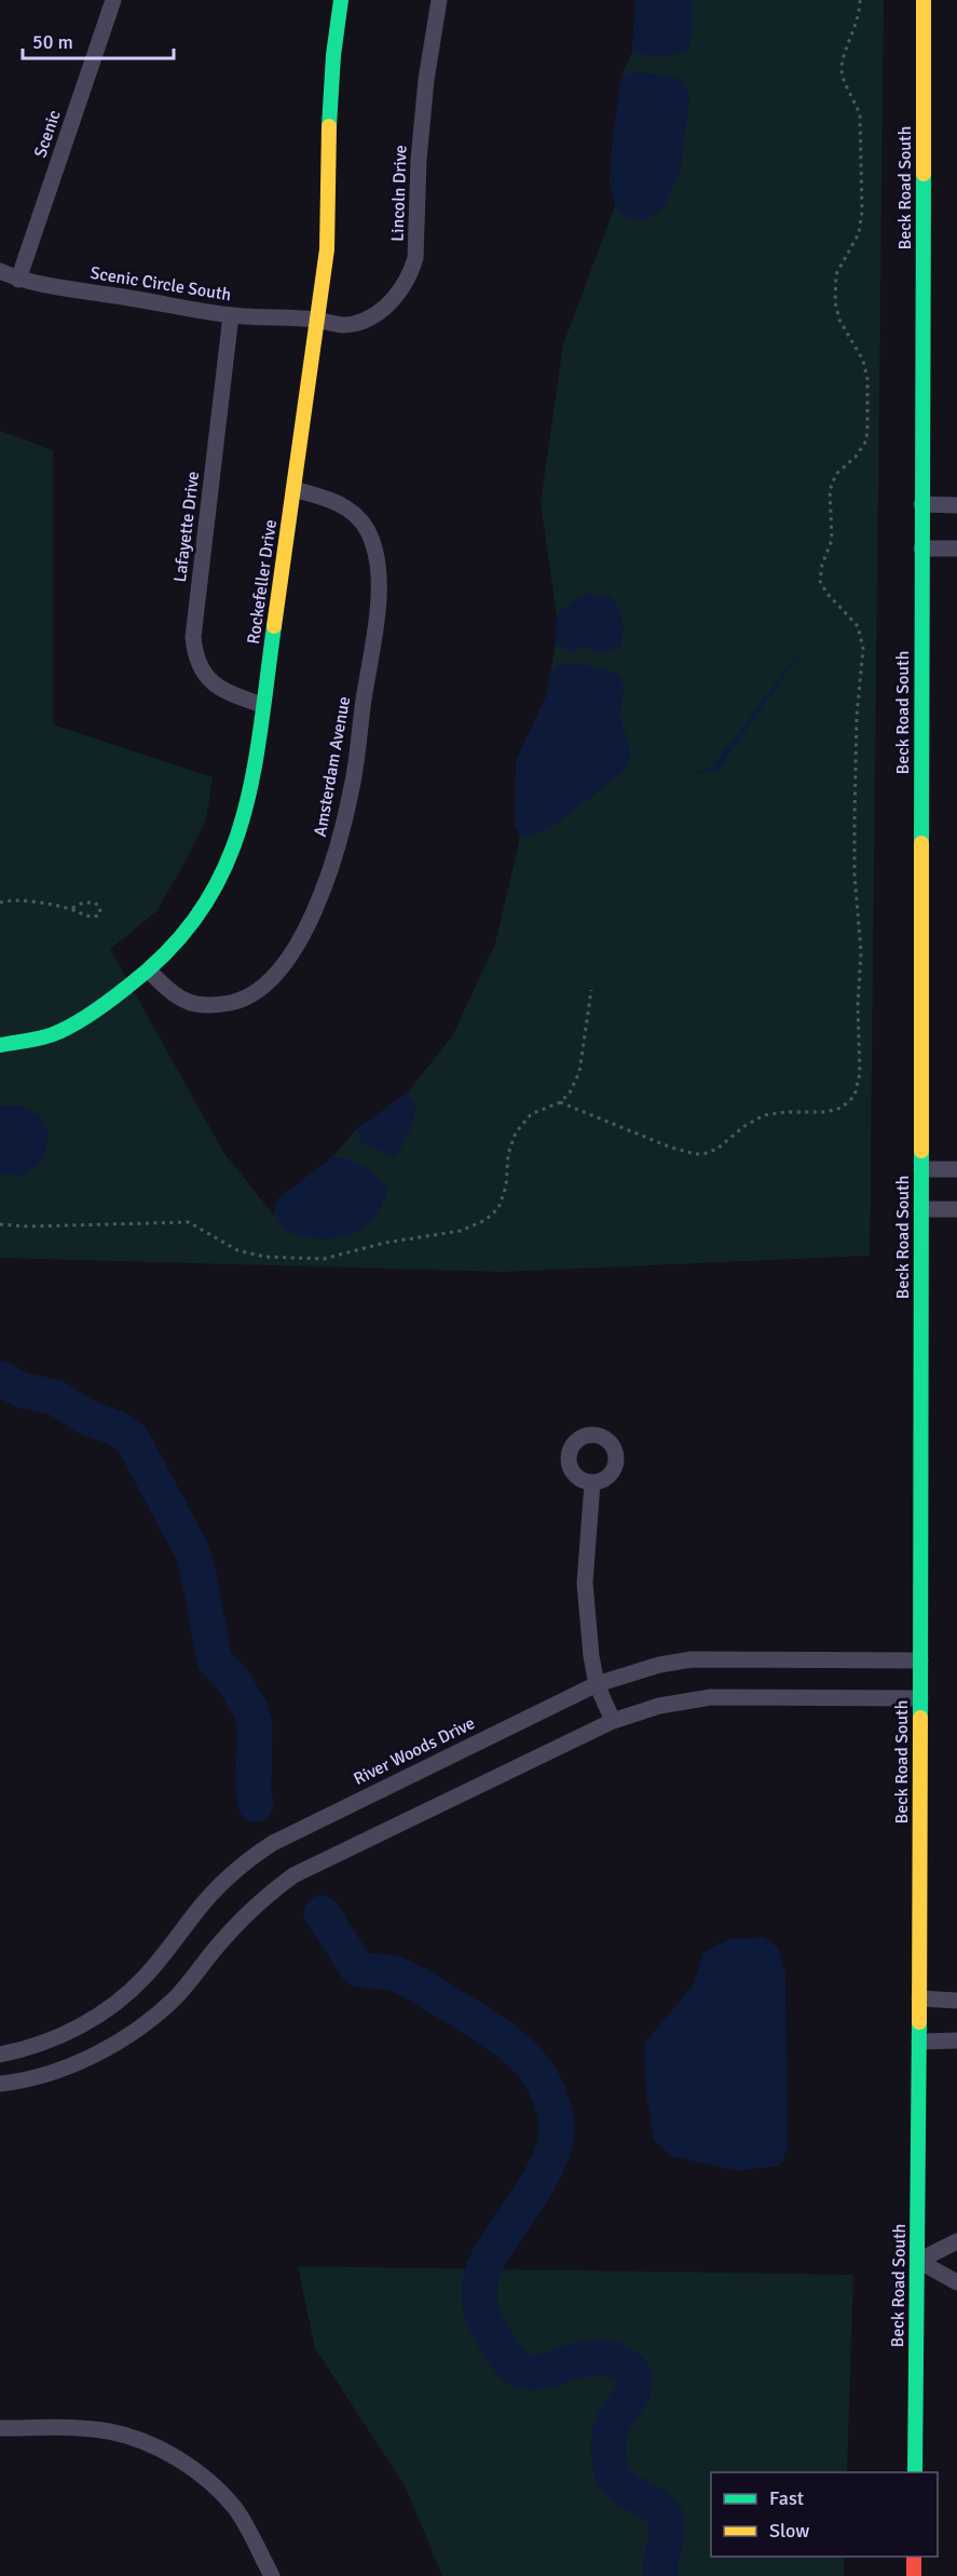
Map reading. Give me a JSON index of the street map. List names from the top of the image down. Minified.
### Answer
{"streets":{"main road":["Beck Road South","Rockefeller Drive"],"street":["Scenic","Lincoln Drive","Scenic Circle South","Lafayette Drive","Amsterdam Avenue","River Woods Drive"]},"crossings":[["Scenic","Scenic Circle South"],["Beck Road South","River Woods Drive"],["Lincoln Drive","Scenic Circle South"],["Lincoln Drive","Rockefeller Drive"],["Scenic Circle South","Lafayette Drive"],["Scenic Circle South","Rockefeller Drive"],["Lafayette Drive","Rockefeller Drive"],["Rockefeller Drive","Amsterdam Avenue"]],"legend":["Fast","Slow"],"scale_bar":"50 m"}
